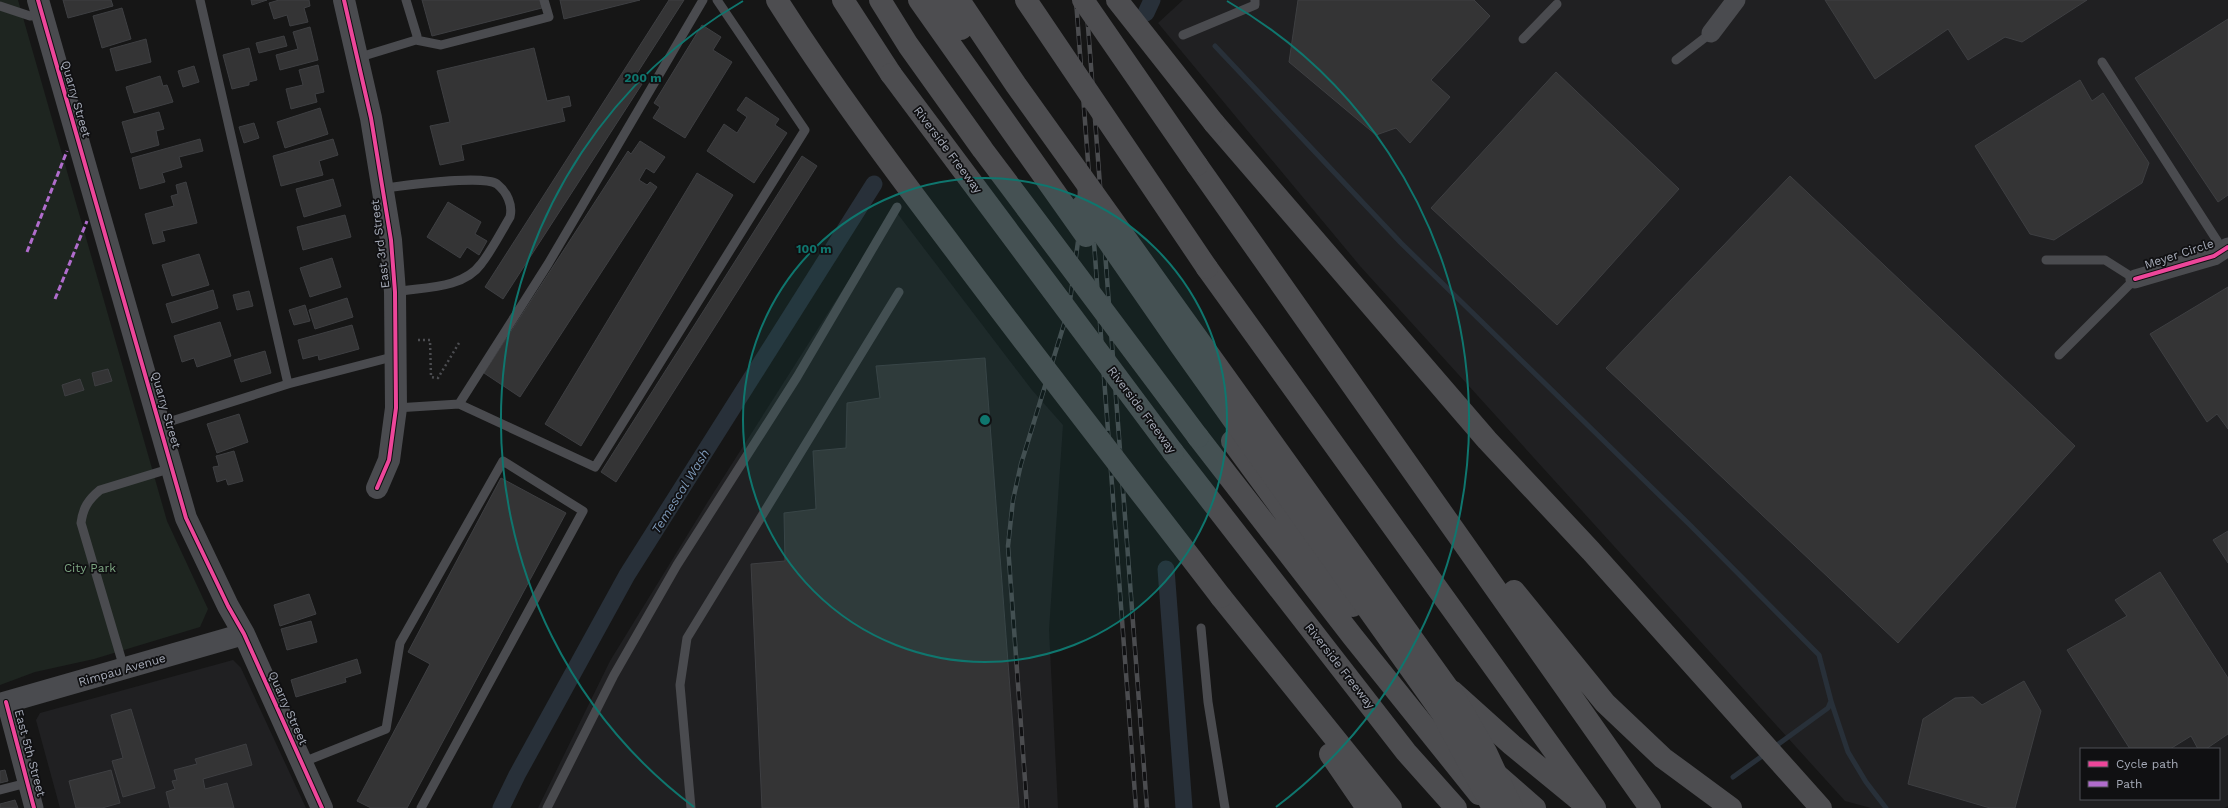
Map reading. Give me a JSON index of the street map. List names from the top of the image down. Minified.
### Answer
{"streets":{"highway":["Riverside Freeway"],"street":["Quarry Street","East 3rd Street","Meyer Circle","Rimpau Avenue","East 5th Street"]},"crossings":[["Quarry Street","Rimpau Avenue"],["Rimpau Avenue","East 5th Street"]],"water":["Temescal Wash"],"parks":["City Park"],"legend":["Cycle path","Path"],"rings":["200 m","100 m"]}
